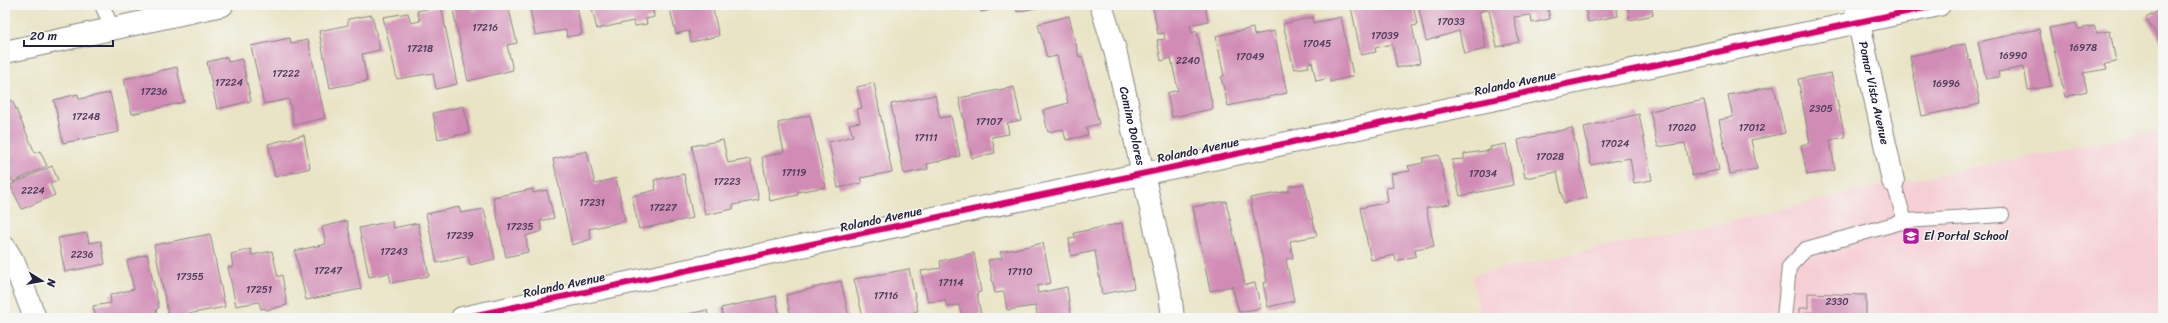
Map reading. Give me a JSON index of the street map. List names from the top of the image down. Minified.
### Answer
{"streets":{"street":["Rolando Avenue","Pomar Vista Avenue","Camino Dolores"]},"crossings":[["Rolando Avenue","Pomar Vista Avenue"],["Rolando Avenue","Camino Dolores"]],"places":{"school or university":["El Portal School"]},"house_numbers":["17033","17216","17039","17045","16978","17218","16990","17049","2240","17222","17224","16996","17236","2305","17248","17107","17020","17012","17111","17024","17028","17119","17034","17223","2224","17231","17227","17235","17239","17243","2236","17247","17110","17355","17114","17251","17116","2330"],"scale_bar":"20 m","north":"right"}
